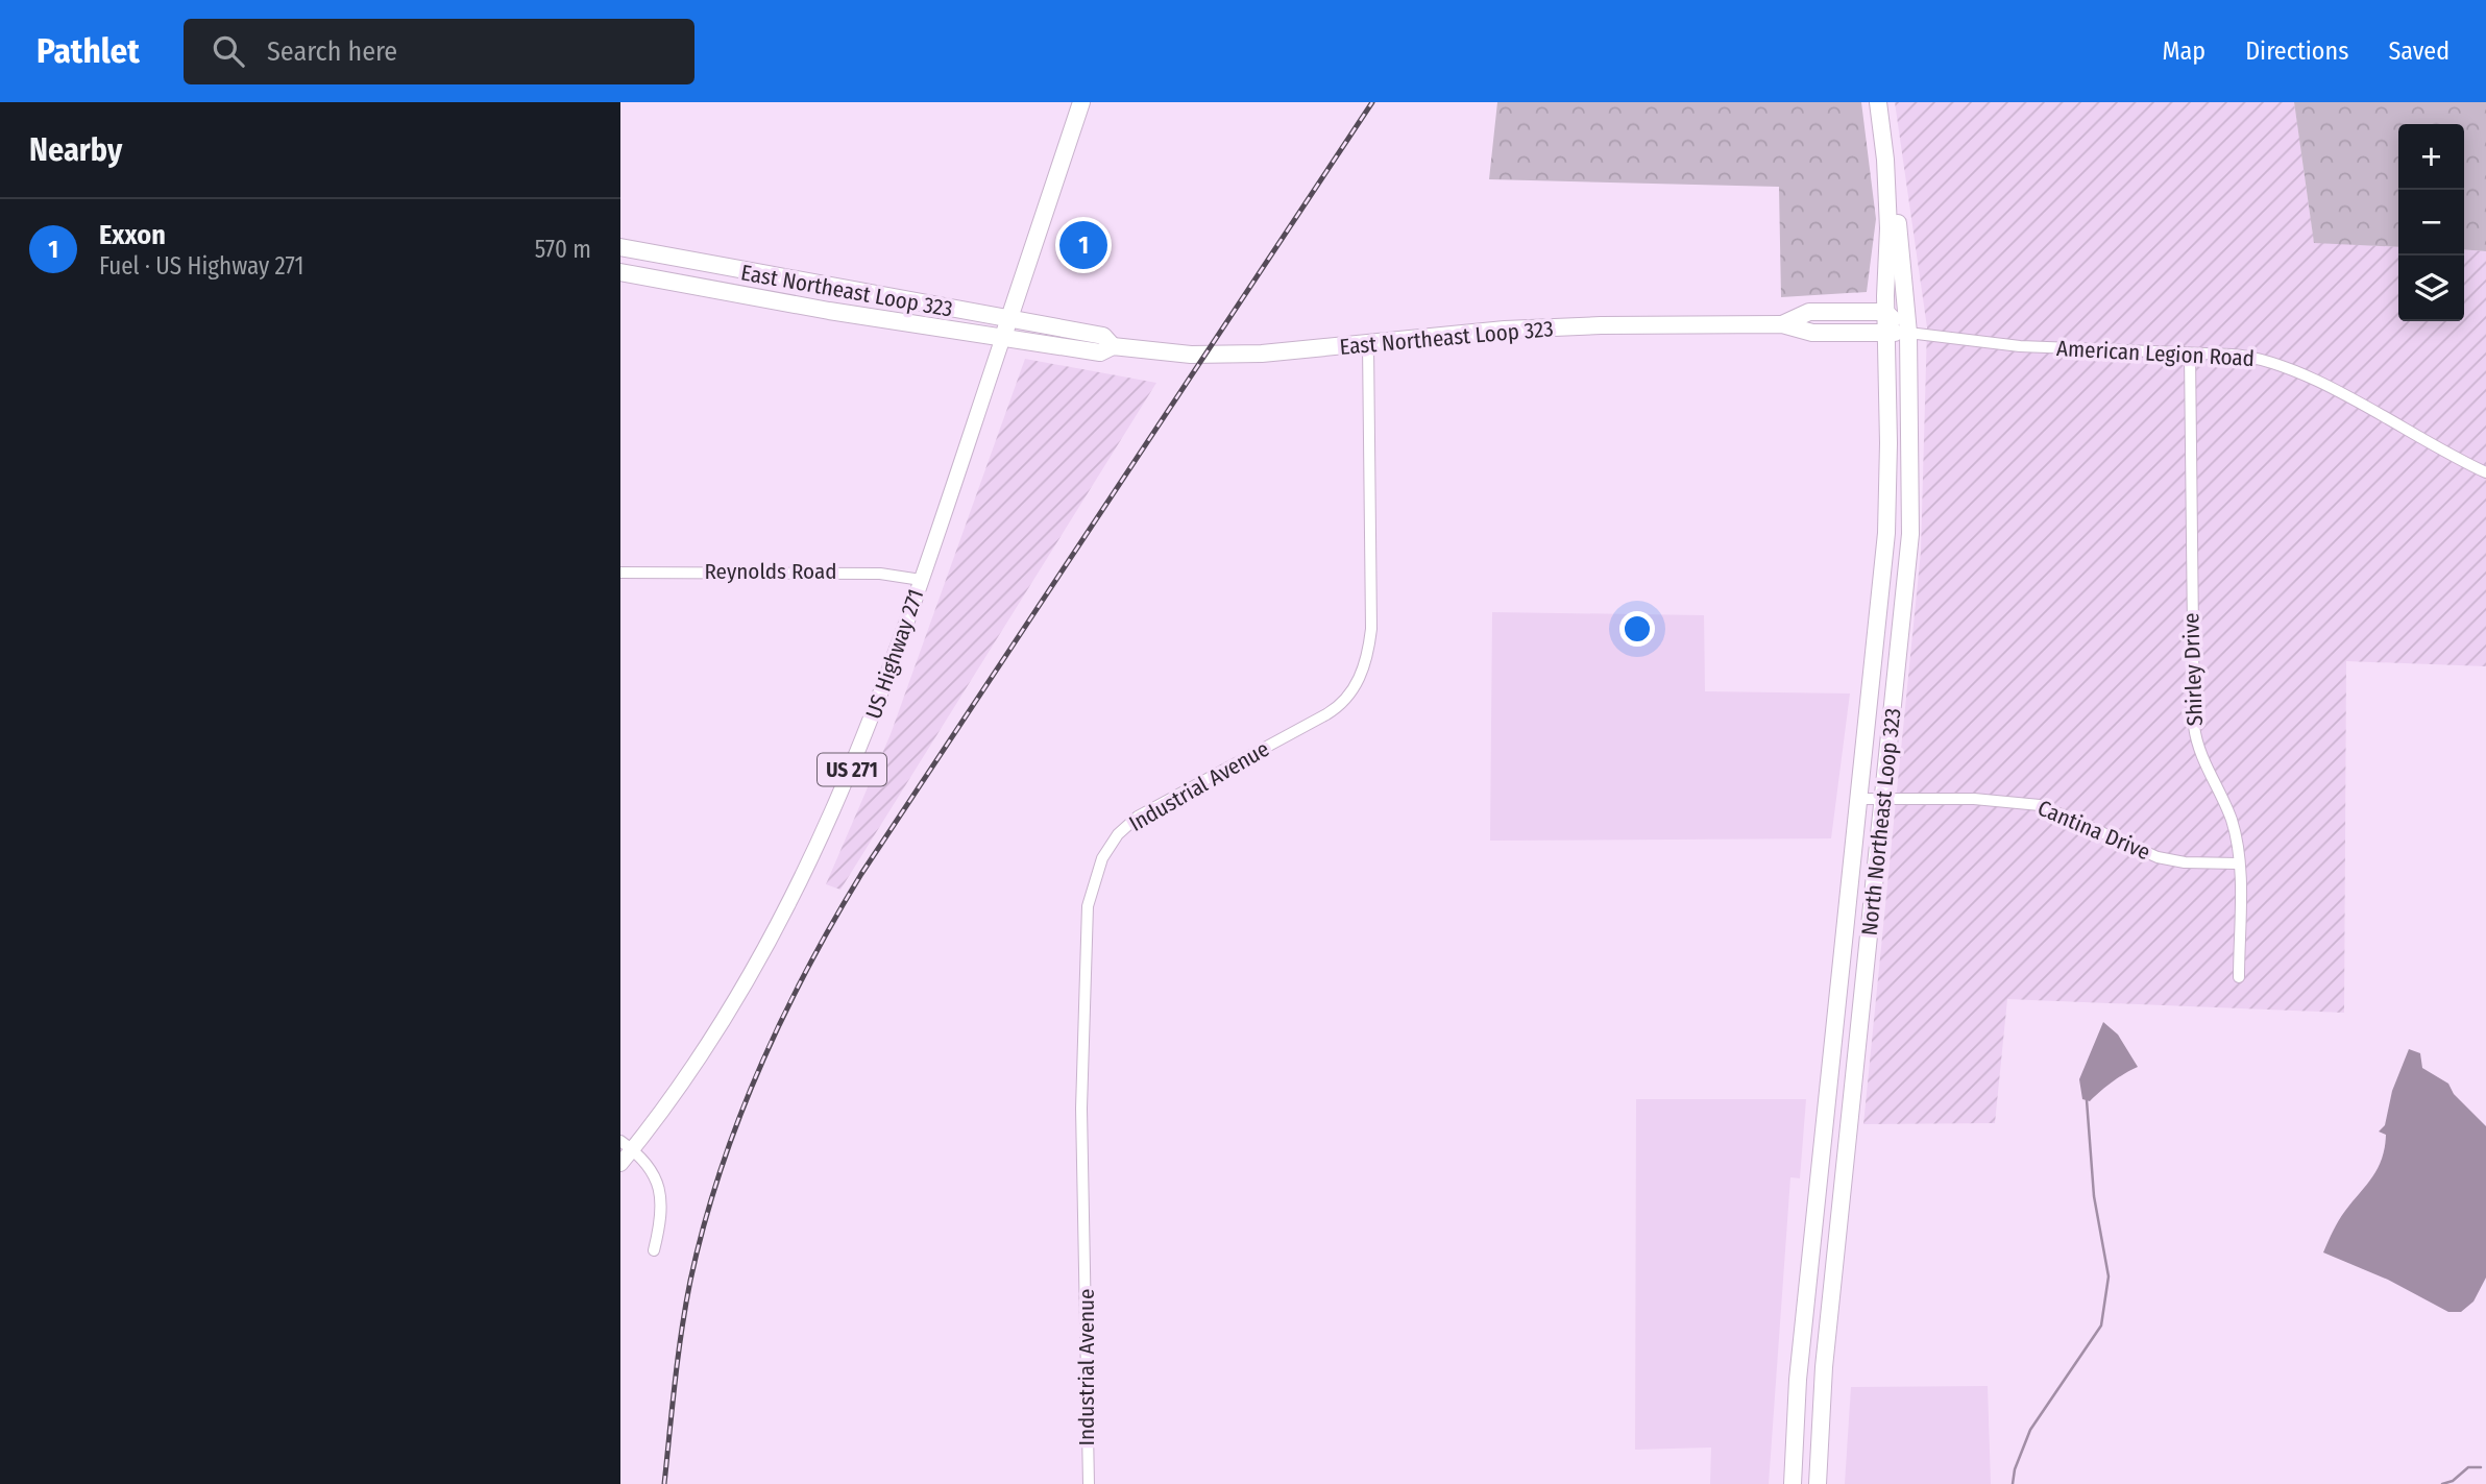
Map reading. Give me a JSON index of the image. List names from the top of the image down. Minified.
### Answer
{"streets":{"highway":["East Northeast Loop 323","American Legion Road","US Highway 271","US 271","North Northeast Loop 323"],"street":["Reynolds Road","Shirley Drive","Industrial Avenue","Cantina Drive"]},"crossings":[["East Northeast Loop 323","American Legion Road"],["East Northeast Loop 323","US Highway 271"],["East Northeast Loop 323","Industrial Avenue"],["East Northeast Loop 323","North Northeast Loop 323"],["American Legion Road","Shirley Drive"],["American Legion Road","North Northeast Loop 323"],["Reynolds Road","US Highway 271"],["Shirley Drive","Cantina Drive"],["North Northeast Loop 323","Cantina Drive"]],"page":{"header":"Pathlet","search":"Search here","nav":["Map","Directions","Saved"],"heading":"Nearby","map_buttons":["+","−"],"list":[{"mark":"1","name":"Exxon","note":"Fuel · US Highway 271","value":"570 m"}],"pins":"1"}}
